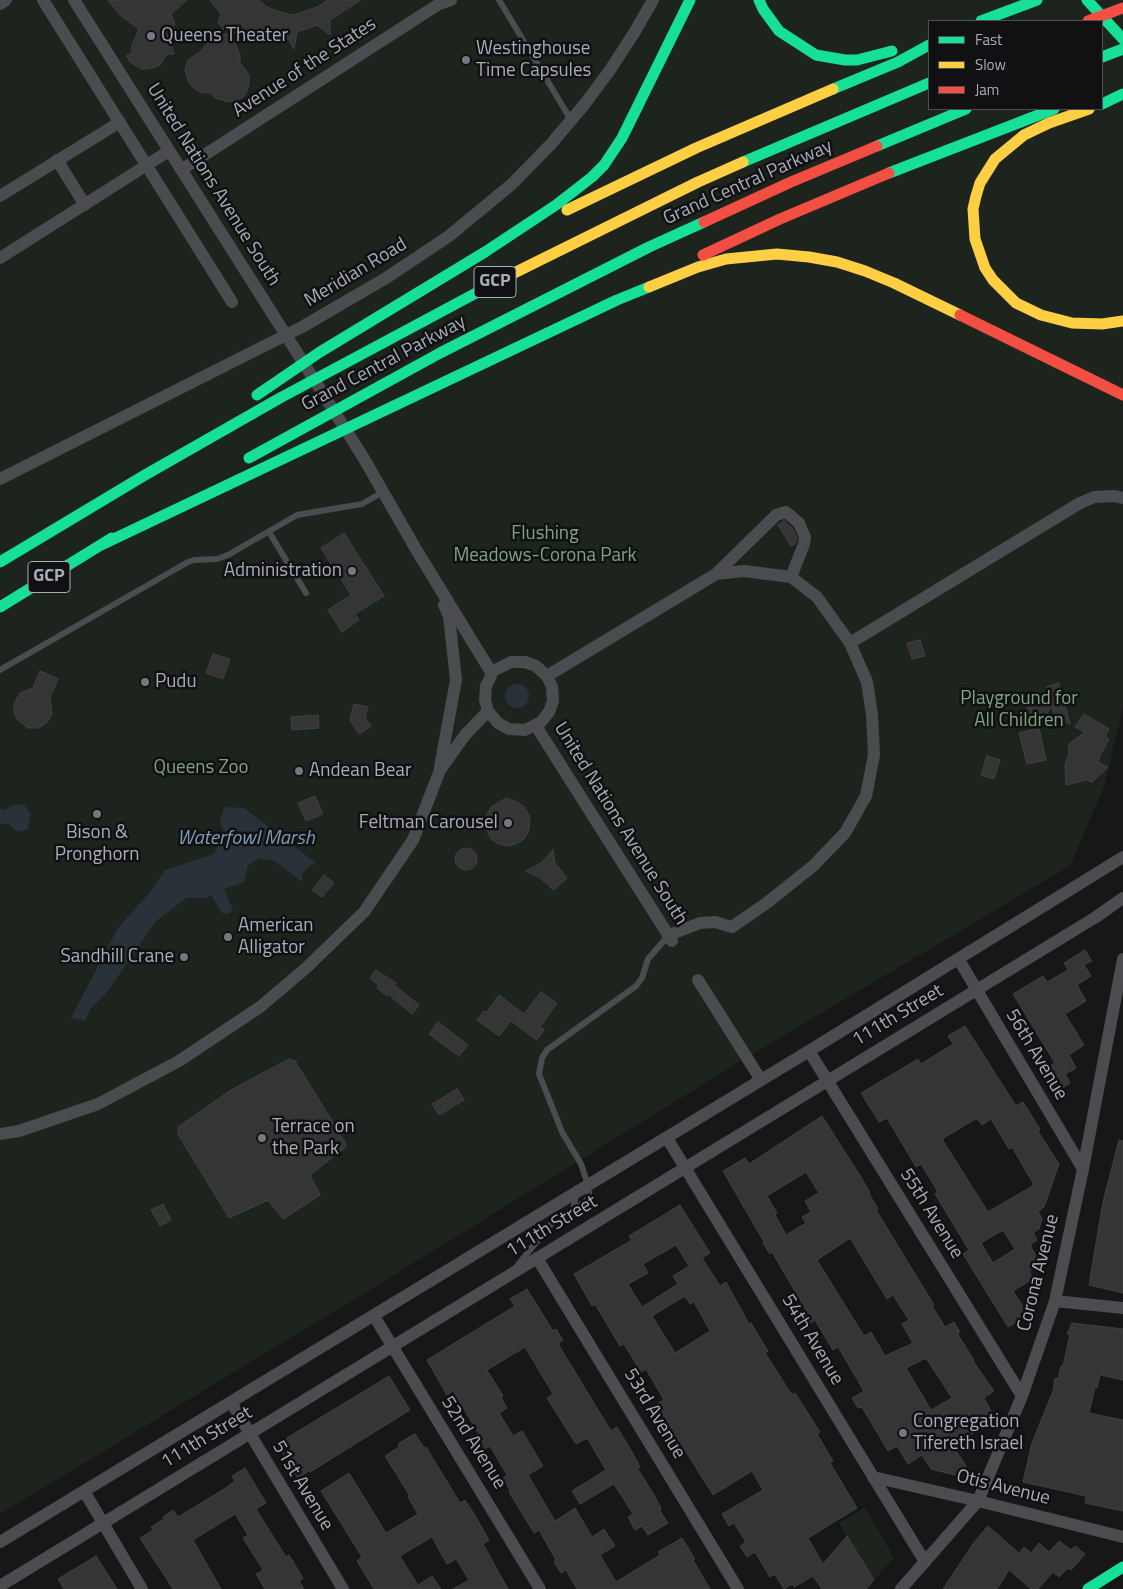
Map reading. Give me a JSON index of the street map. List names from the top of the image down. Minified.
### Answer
{"streets":{"main road":["Grand Central Parkway","GCP"],"street":["Avenue of the States","United Nations Avenue South","Meridian Road","111th Street","56th Avenue","55th Avenue","Corona Avenue","54th Avenue","53rd Avenue","52nd Avenue","51st Avenue","Otis Avenue"]},"crossings":[["Avenue of the States","United Nations Avenue South"],["111th Street","56th Avenue"],["111th Street","55th Avenue"],["111th Street","54th Avenue"],["111th Street","53rd Avenue"],["111th Street","52nd Avenue"],["111th Street","51st Avenue"],["56th Avenue","Corona Avenue"],["55th Avenue","Corona Avenue"],["Corona Avenue","54th Avenue"],["Corona Avenue","Otis Avenue"],["54th Avenue","Otis Avenue"]],"water":["Waterfowl Marsh"],"parks":["Flushing Meadows-Corona Park","Playground for All Children","Queens Zoo"],"places":["Queens Theater","Westinghouse Time Capsules","Administration","Pudu","Andean Bear","Bison & Pronghorn","Feltman Carousel","American Alligator","Sandhill Crane","Terrace on the Park","Congregation Tifereth Israel"],"legend":["Fast","Slow","Jam"]}
